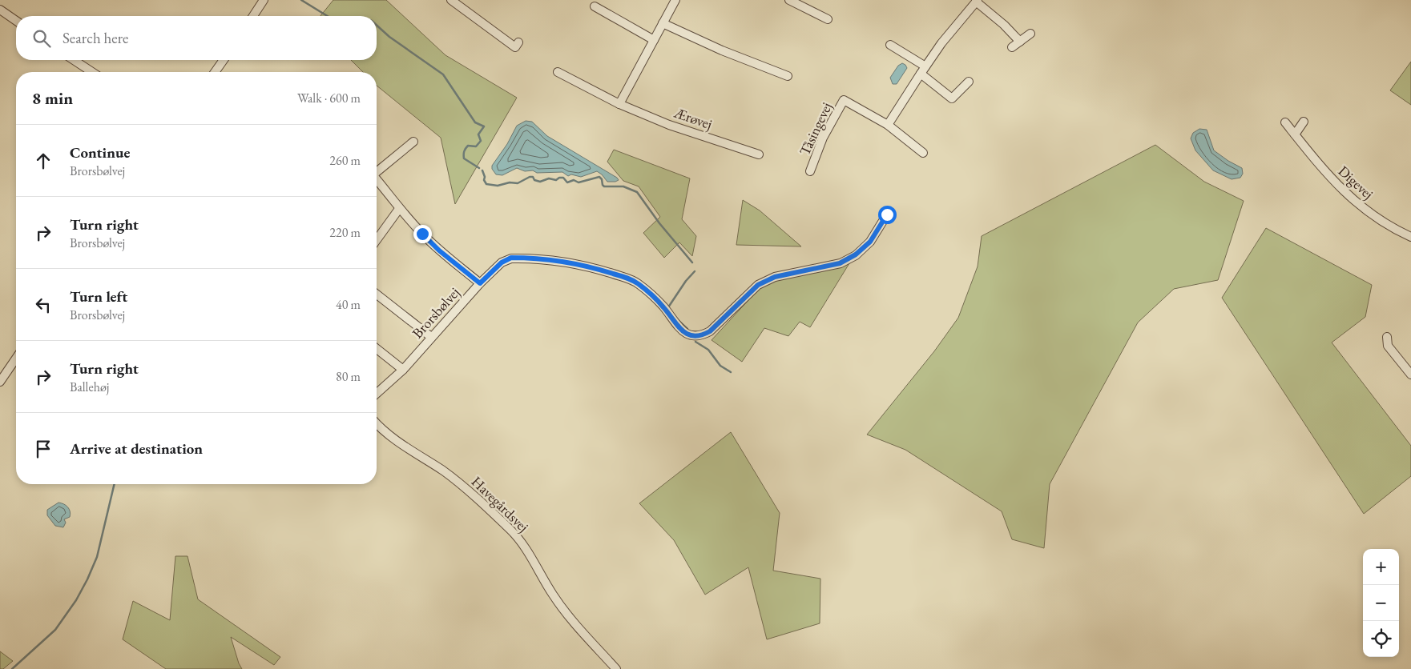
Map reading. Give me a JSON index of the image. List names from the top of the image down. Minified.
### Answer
{"streets":{"street":["Ærøvej","Tåsingevej","Digevej","Brorsbølvej","Havegårdsvej"]},"page":{"search":"Search here","heading":["8 min","Walk · 600 m"],"list":[["Continue","Brorsbølvej","260 m"],["Turn right","Brorsbølvej","220 m"],["Turn left","Brorsbølvej","40 m"],["Turn right","Ballehøj","80 m"],"Arrive at destination"],"map_buttons":["+","−"]}}
